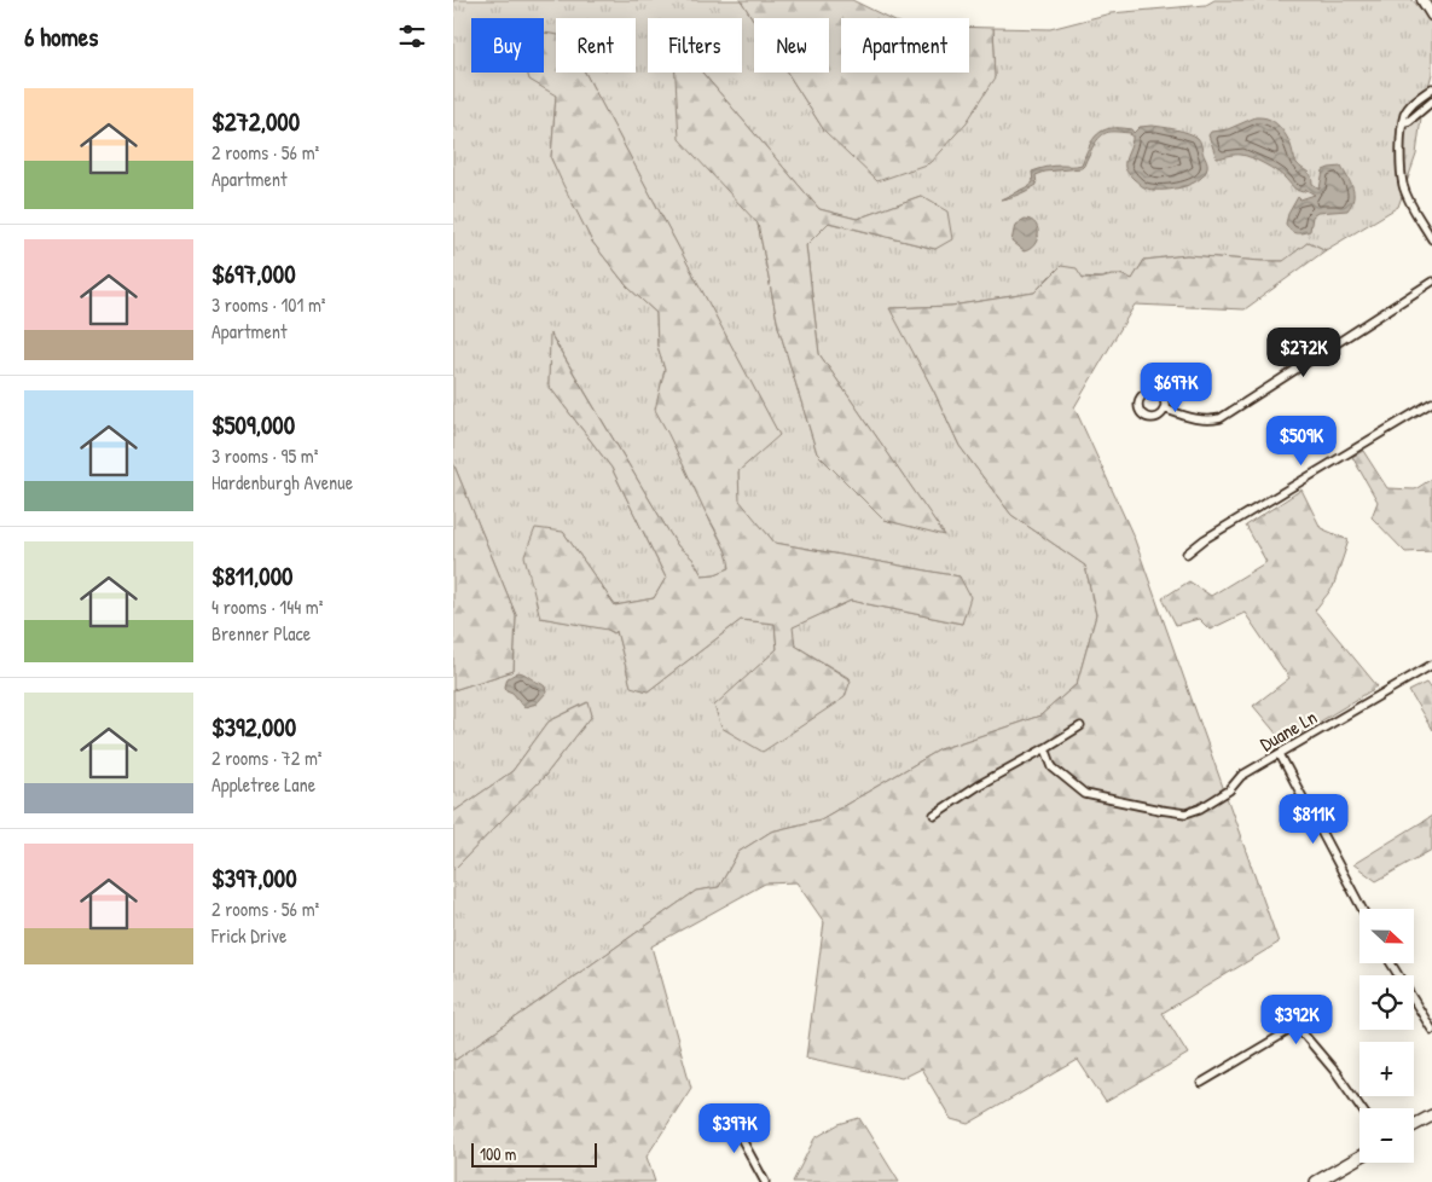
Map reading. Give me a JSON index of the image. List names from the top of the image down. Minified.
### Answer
{"streets":{"street":["Duane Ln"]},"scale_bar":"100 m","north":"right","page":{"heading":"6 homes","chip":["Buy","Rent","Filters","New","Apartment"],"list":[{"name":"$272,000","note":"2 rooms · 56 m² · Apartment"},{"name":"$697,000","note":"3 rooms · 101 m² · Apartment"},{"name":"$509,000","note":"3 rooms · 95 m² · Hardenburgh Avenue"},{"name":"$811,000","note":"4 rooms · 144 m² · Brenner Place"},{"name":"$392,000","note":"2 rooms · 72 m² · Appletree Lane"},{"name":"$397,000","note":"2 rooms · 56 m² · Frick Drive"}],"price":["$272K","$697K","$509K","$811K","$392K","$397K"],"map_buttons":["+","−"],"scale":"100 m"}}
